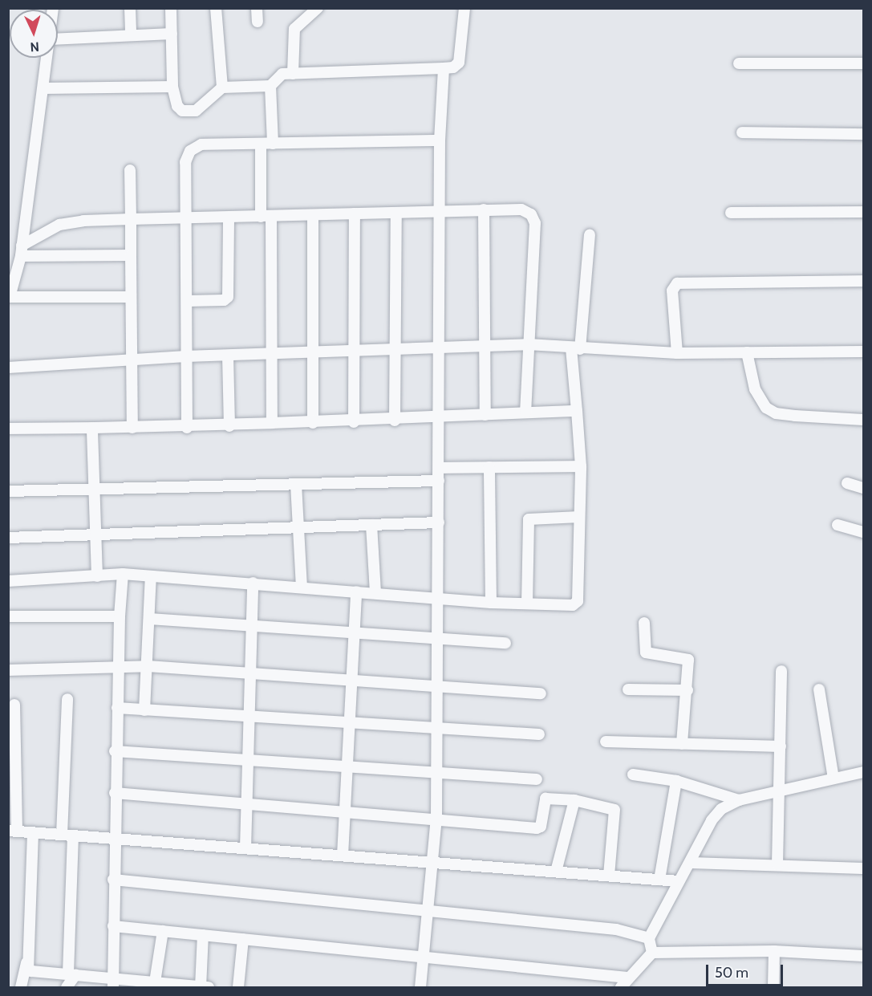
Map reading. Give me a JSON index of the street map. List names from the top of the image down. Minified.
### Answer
{"scale_bar":"50 m","north":"bottom"}
